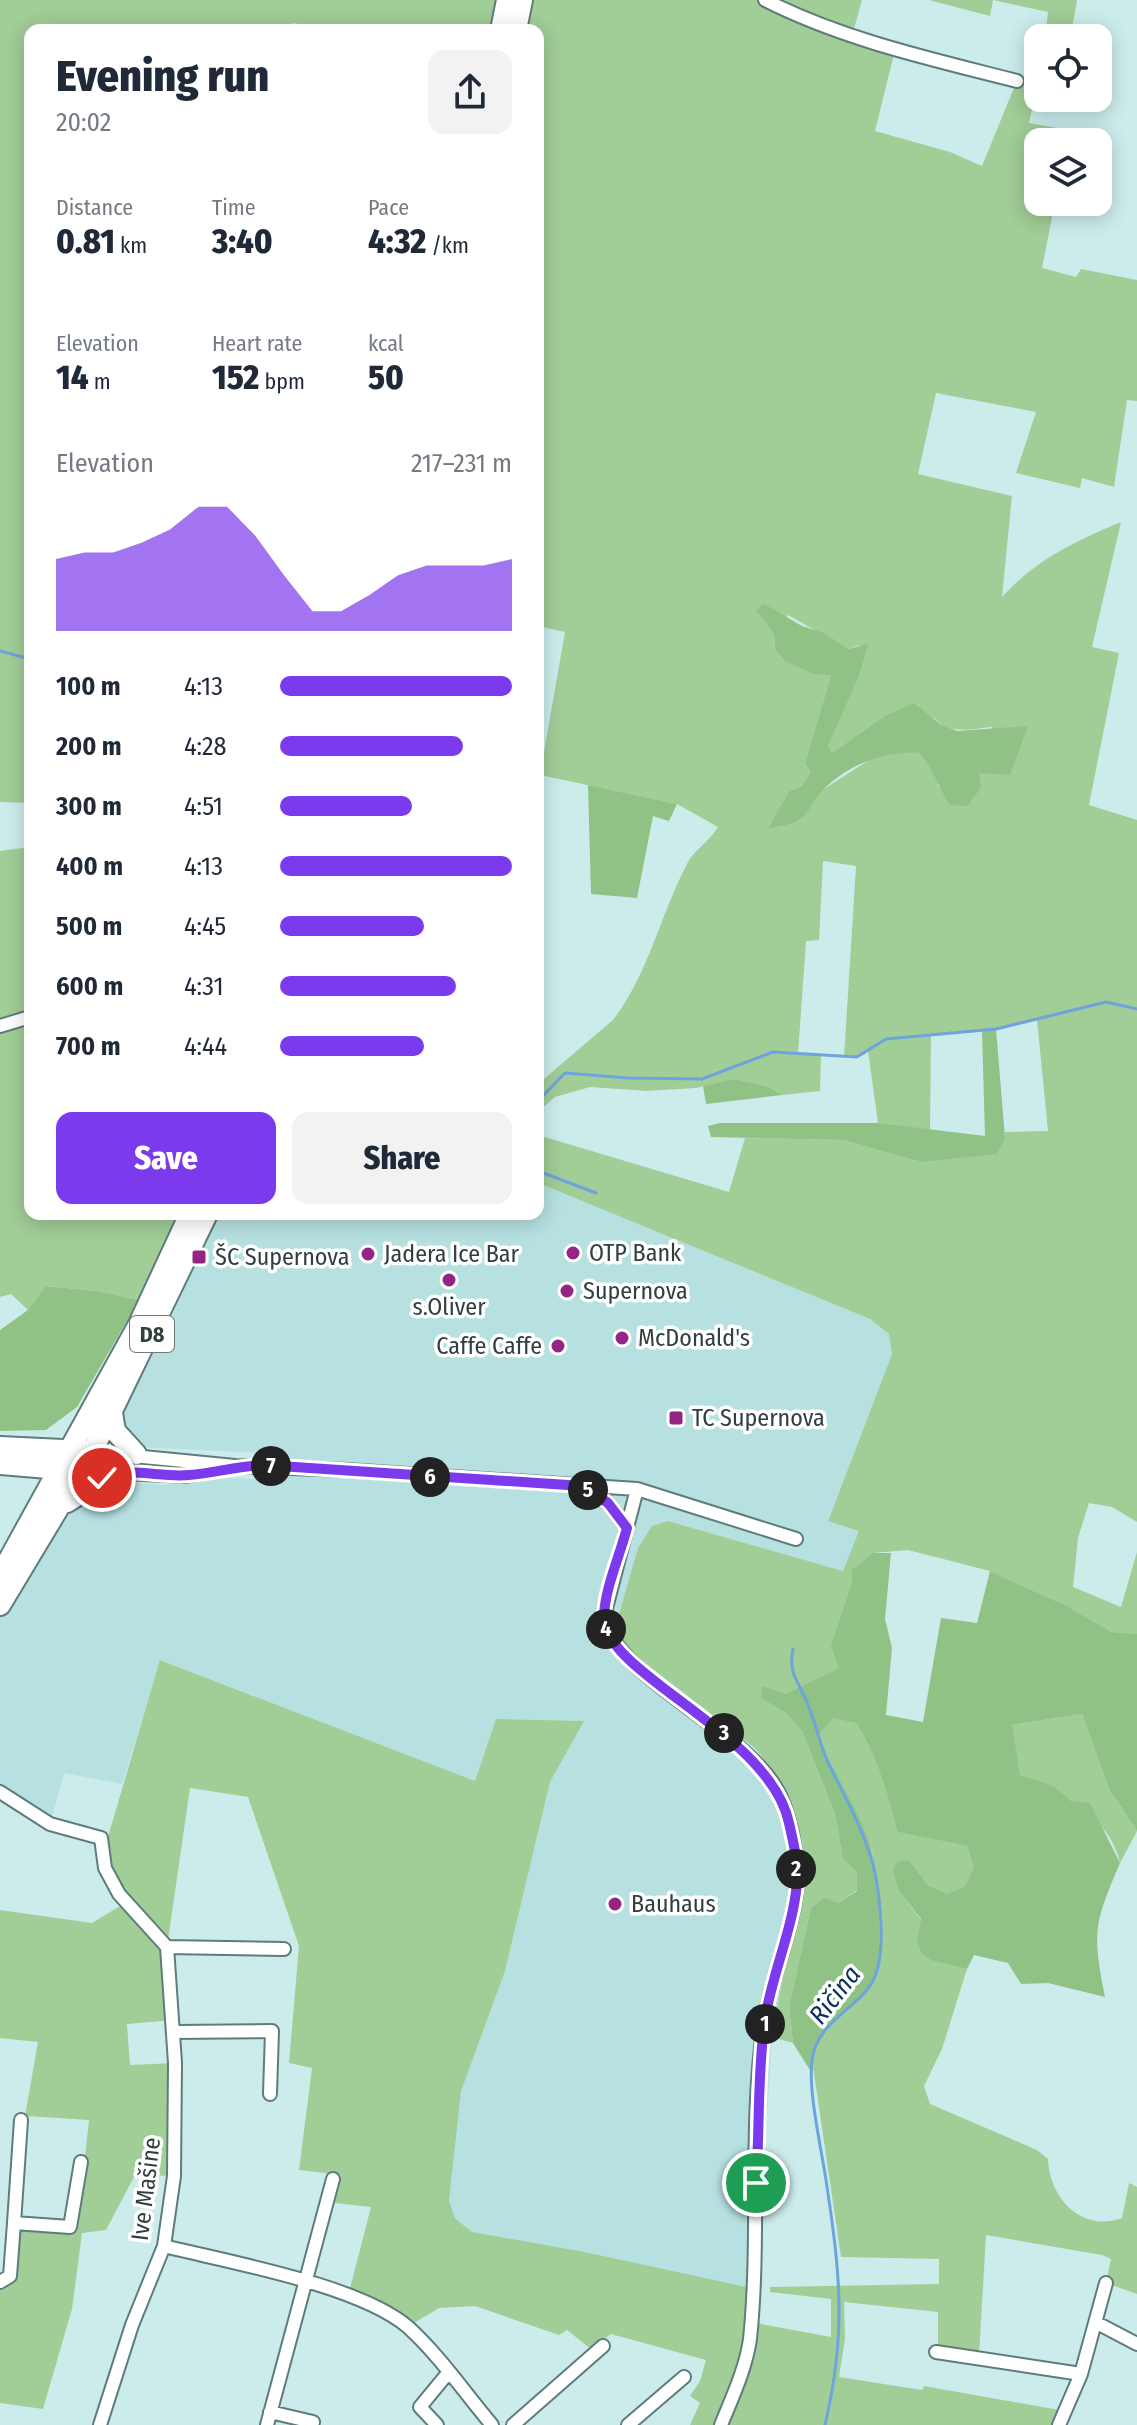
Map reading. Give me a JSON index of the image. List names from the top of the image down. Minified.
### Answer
{"streets":{"main road":["D8"],"street":["Ive Mašine"]},"water":["Ričina"],"places":{"other":["OTP Bank","Jadera Ice Bar","s.Oliver","Supernova","McDonald's","Caffe Caffe","Bauhaus"],"transit":["ŠC Supernova","TC Supernova"]},"page":{"heading":["Evening run","20:02"],"stats":[["Distance","0.81 km"],["Time","3:40"],["Pace","4:32 /km"],["Elevation","14 m"],["Heart rate","152 bpm"],["kcal","50"]],"chart":["Elevation","217–231 m"],"list":[{"name":"100 m","note":"4:13"},{"name":"200 m","note":"4:28"},{"name":"300 m","note":"4:51"},{"name":"400 m","note":"4:13"},{"name":"500 m","note":"4:45"},{"name":"600 m","note":"4:31"},{"name":"700 m","note":"4:44"}],"buttons":["Save","Share"],"pins":["7","6","5","4","3","2","1"]}}
